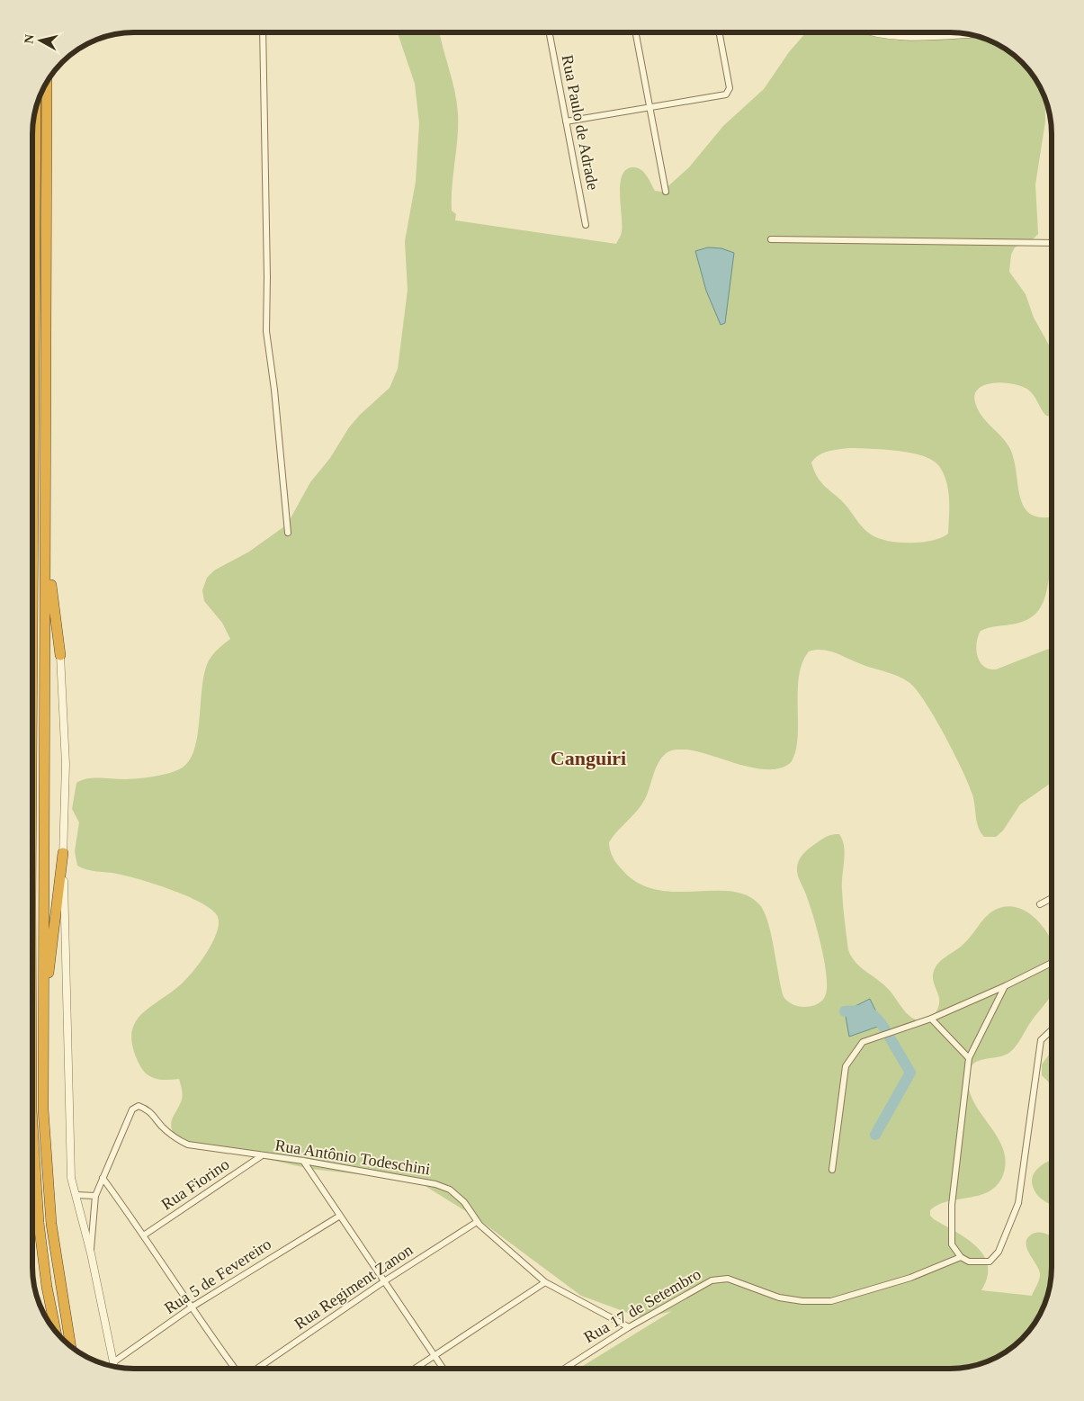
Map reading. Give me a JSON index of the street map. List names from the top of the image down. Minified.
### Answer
{"streets":{"street":["Rua Paulo de Adrade","Rua Antônio Todeschini","Rua Fiorino","Rua 5 de Fevereiro","Rua Regiment Zanon","Rua 17 de Setembro"]},"crossings":[["Rua Antônio Todeschini","Rua Fiorino"],["Rua Antônio Todeschini","Rua Regiment Zanon"],["Rua Antônio Todeschini","Rua 17 de Setembro"]],"districts":["Canguiri"],"north":"left"}
